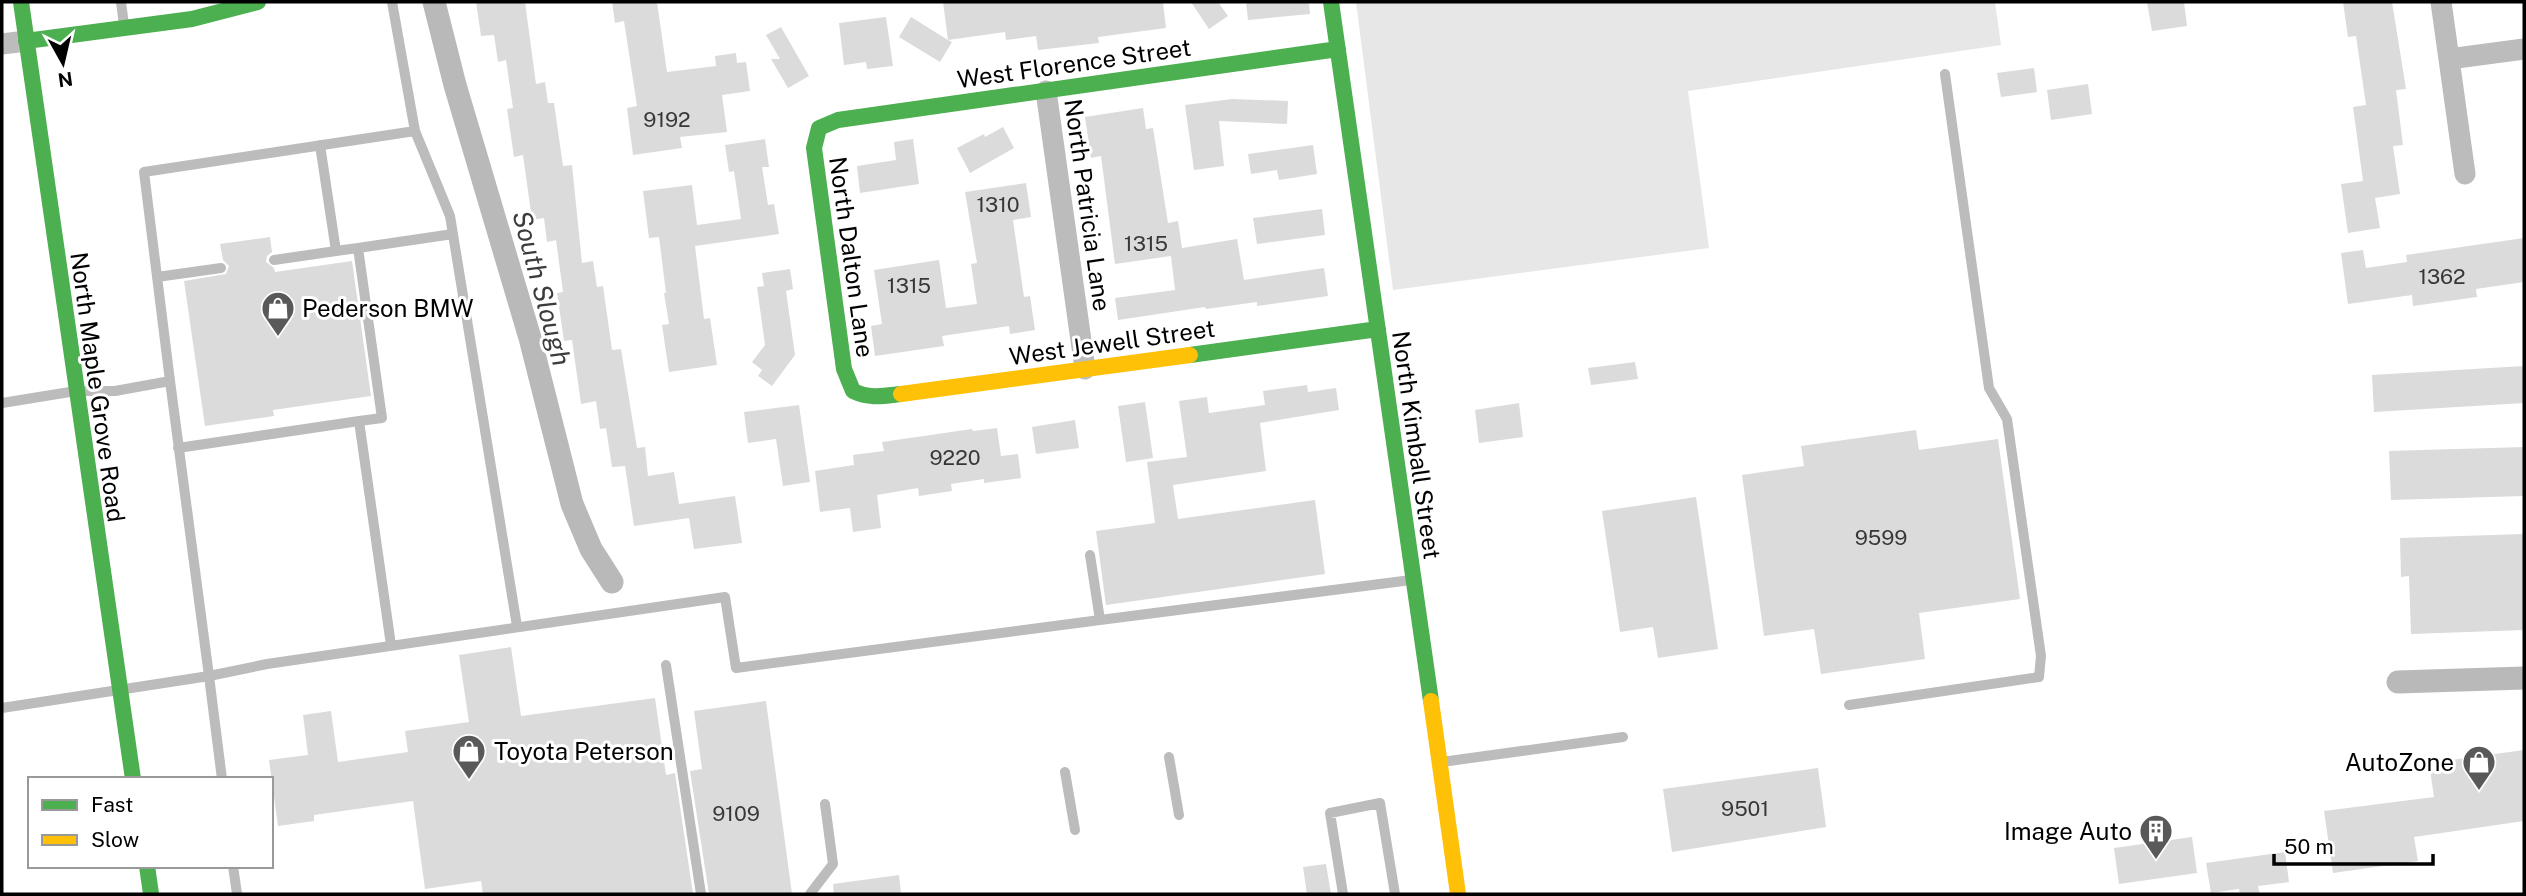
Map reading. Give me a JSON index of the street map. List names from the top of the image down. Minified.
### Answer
{"streets":{"street":["West Florence Street","North Patricia Lane","North Dalton Lane","West Jewell Street","North Maple Grove Road","North Kimball Street"]},"crossings":[["West Florence Street","North Patricia Lane"],["West Florence Street","North Dalton Lane"],["West Florence Street","North Kimball Street"],["North Patricia Lane","West Jewell Street"],["North Dalton Lane","West Jewell Street"],["West Jewell Street","North Kimball Street"]],"water":["South Slough"],"places":{"shop":["Pederson BMW","Toyota Peterson","AutoZone"],"building":["Image Auto"]},"house_numbers":["9192","1310","1315","1362","1315","9220","9599","9501","9109"],"legend":["Fast","Slow"],"scale_bar":"50 m","north":"bottom"}
